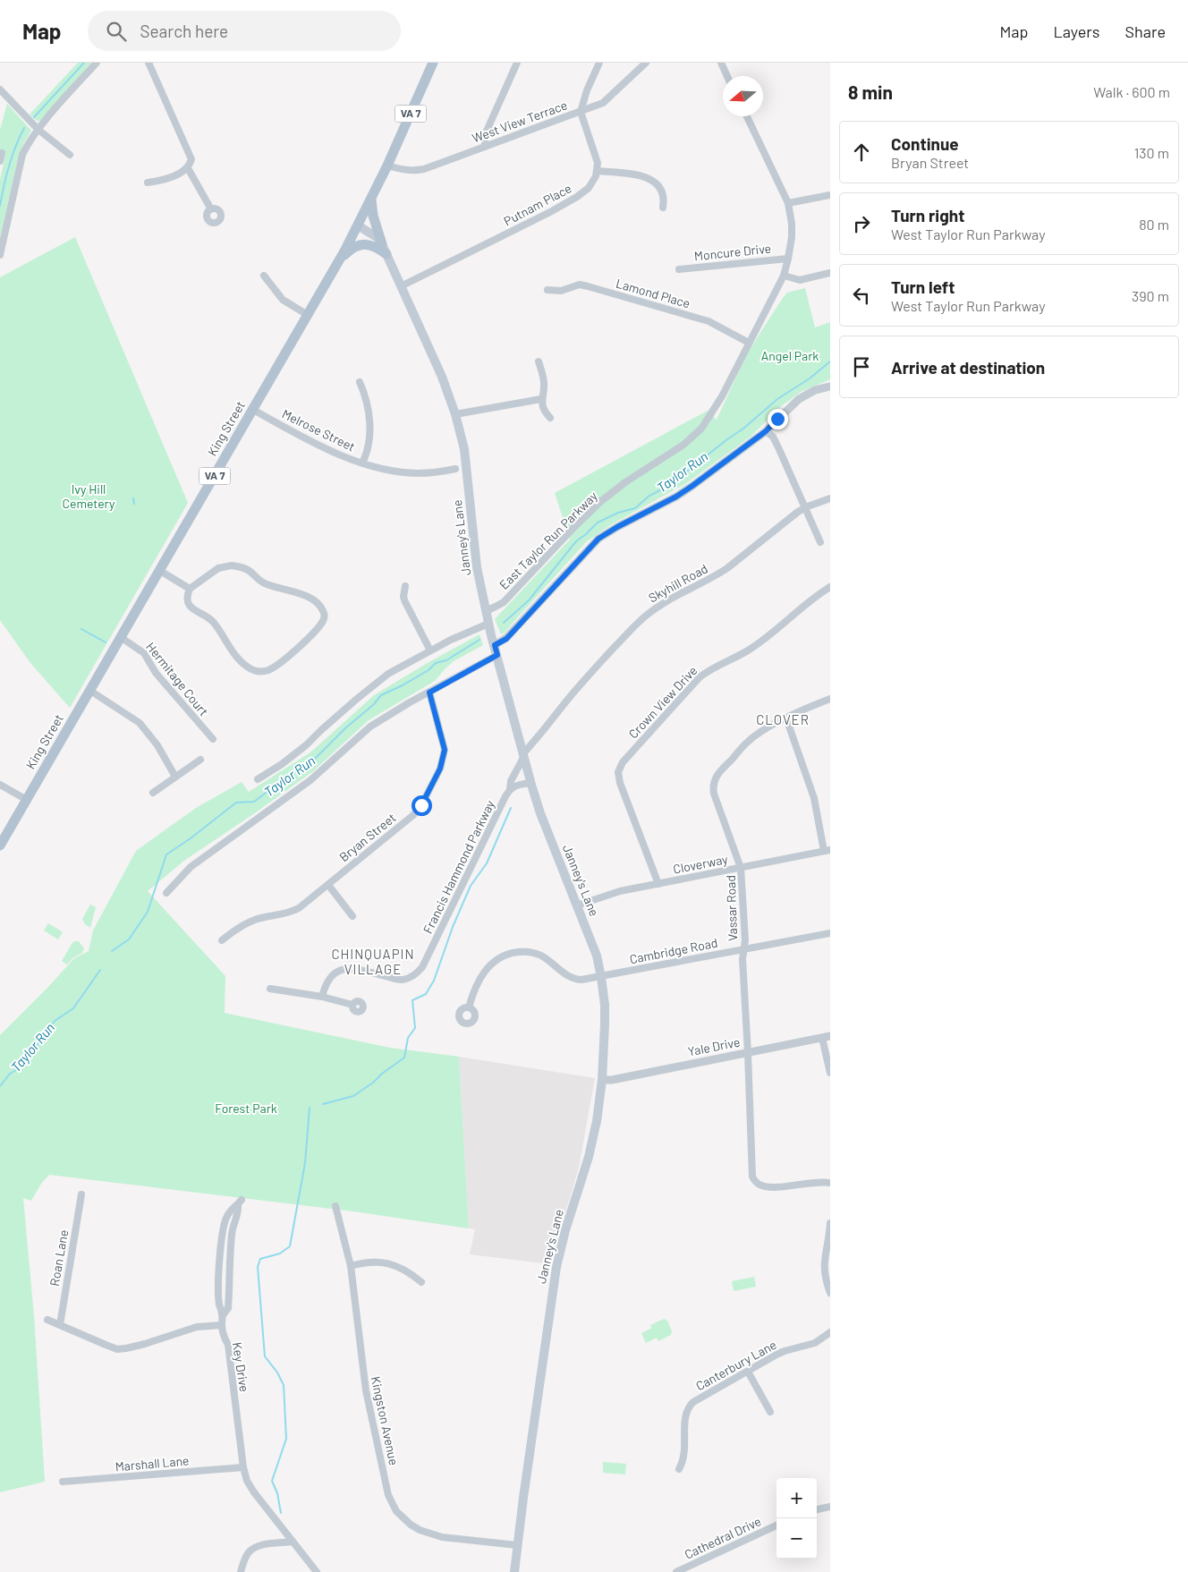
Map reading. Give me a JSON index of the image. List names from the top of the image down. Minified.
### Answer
{"streets":{"main road":["VA 7","King Street","Janney's Lane"],"street":["West View Terrace","Putnam Place","Moncure Drive","Lamond Place","Melrose Street","East Taylor Run Parkway","Skyhill Road","Hermitage Court","Crown View Drive","Bryan Street","Cloverway","Francis Hammond Parkway","Vassar Road","Cambridge Road","Yale Drive","Roan Lane","Canterbury Lane","Key Drive","Kingston Avenue","Marshall Lane","Cathedral Drive"]},"crossings":[["West View Terrace","King Street"],["Putnam Place","Janney's Lane"],["Moncure Drive","East Taylor Run Parkway"],["Lamond Place","East Taylor Run Parkway"],["King Street","Melrose Street"],["King Street","Janney's Lane"],["King Street","Hermitage Court"],["Janney's Lane","East Taylor Run Parkway"],["Janney's Lane","Skyhill Road"],["Janney's Lane","Cloverway"],["Janney's Lane","Francis Hammond Parkway"],["Janney's Lane","Cambridge Road"],["Janney's Lane","Yale Drive"],["Janney's Lane","Kingston Avenue"],["Skyhill Road","Francis Hammond Parkway"],["Crown View Drive","Cloverway"],["Cloverway","Vassar Road"],["Vassar Road","Cambridge Road"],["Vassar Road","Yale Drive"],["Key Drive","Marshall Lane"]],"districts":["CLOVER","CHINQUAPIN VILLAGE"],"water":["Taylor Run"],"parks":["Angel Park","Ivy Hill Cemetery","Forest Park"],"north":"left","page":{"header":"Map","search":"Search here","nav":["Map","Layers","Share"],"heading":["8 min","Walk · 600 m"],"list":[["Continue","Bryan Street","130 m"],["Turn right","West Taylor Run Parkway","80 m"],["Turn left","West Taylor Run Parkway","390 m"],"Arrive at destination"],"map_buttons":["+","−"]}}
